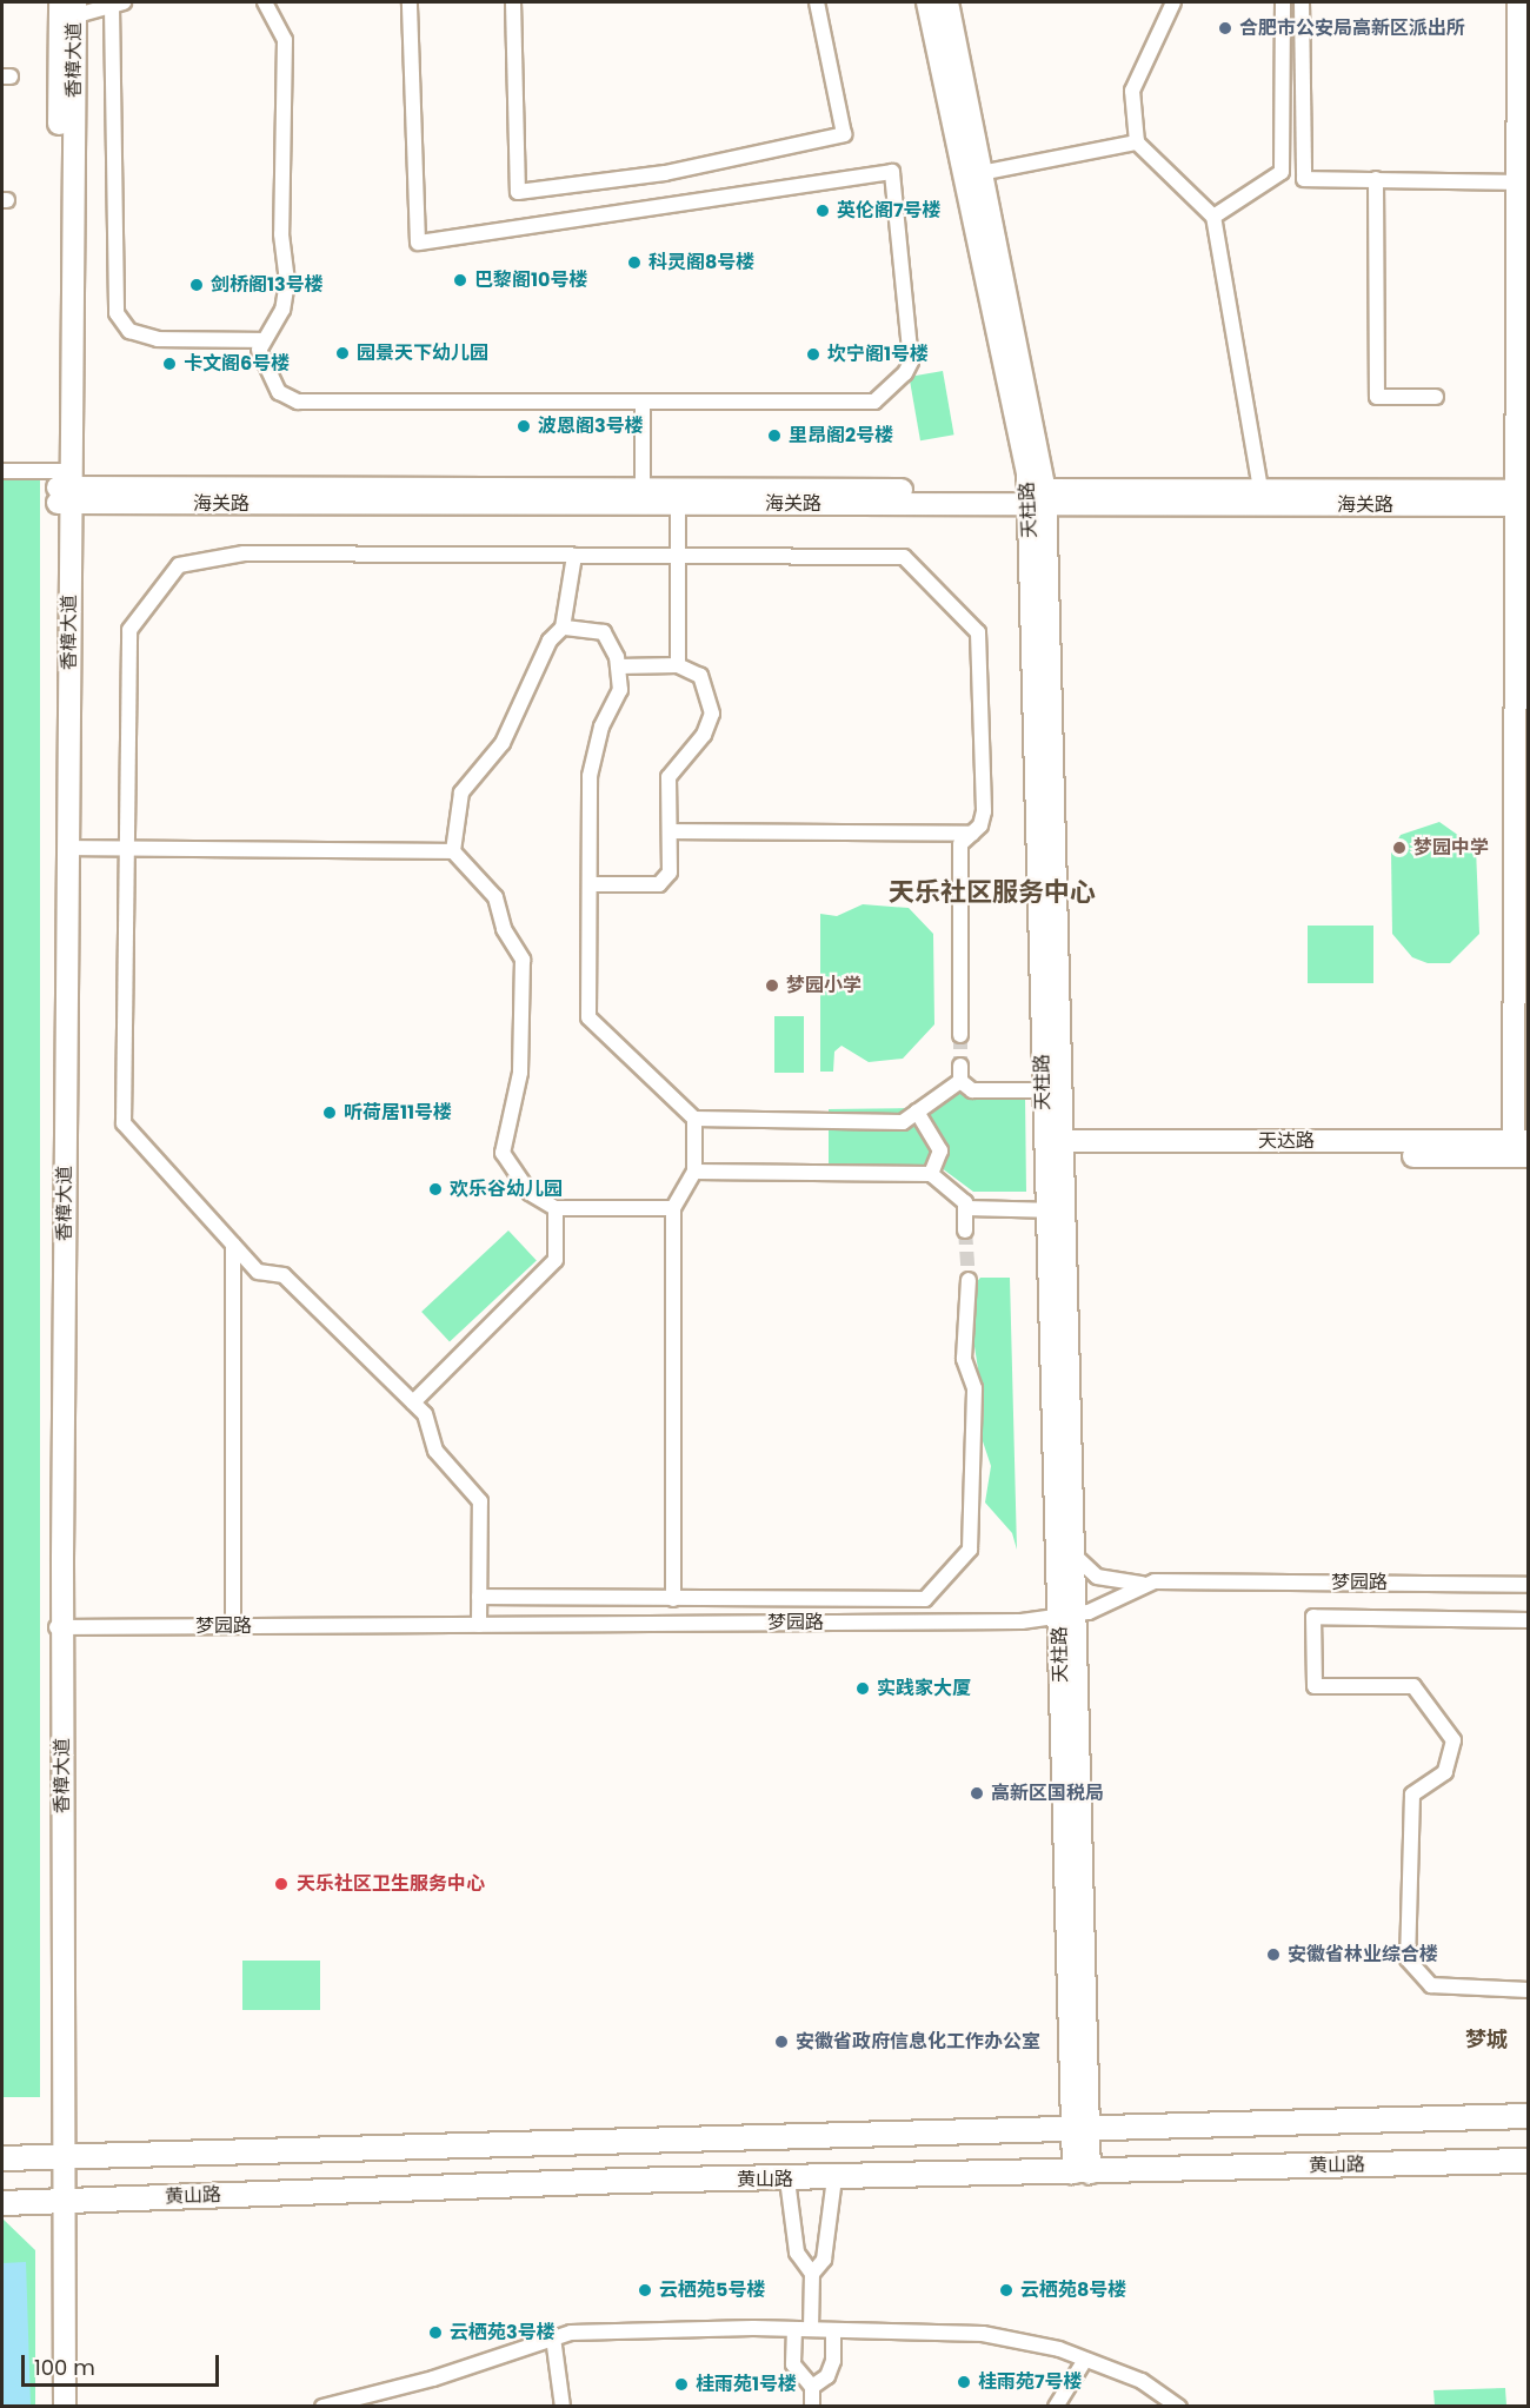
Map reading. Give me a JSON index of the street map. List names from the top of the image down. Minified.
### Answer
{"streets":{"main road":["黄山路"],"street":["香樟大道","海关路","天柱路","天达路","梦园路"]},"crossings":[["香樟大道","海关路"],["香樟大道","梦园路"],["香樟大道","黄山路"],["海关路","天柱路"],["天柱路","天达路"],["天柱路","梦园路"],["天柱路","黄山路"]],"districts":["天乐社区服务中心","梦城"],"places":["合肥市公安局高新区派出所","英伦阁7号楼","科灵阁8号楼","巴黎阁10号楼","剑桥阁13号楼","园景天下幼儿园","坎宁阁1号楼","卡文阁6号楼","波恩阁3号楼","里昂阁2号楼","梦园中学","梦园小学","听荷居11号楼","欢乐谷幼儿园","实践家大厦","高新区国税局","天乐社区卫生服务中心","安徽省林业综合楼","安徽省政府信息化工作办公室","云栖苑5号楼","云栖苑8号楼","云栖苑3号楼","桂雨苑7号楼","桂雨苑1号楼"],"scale_bar":"100 m"}
